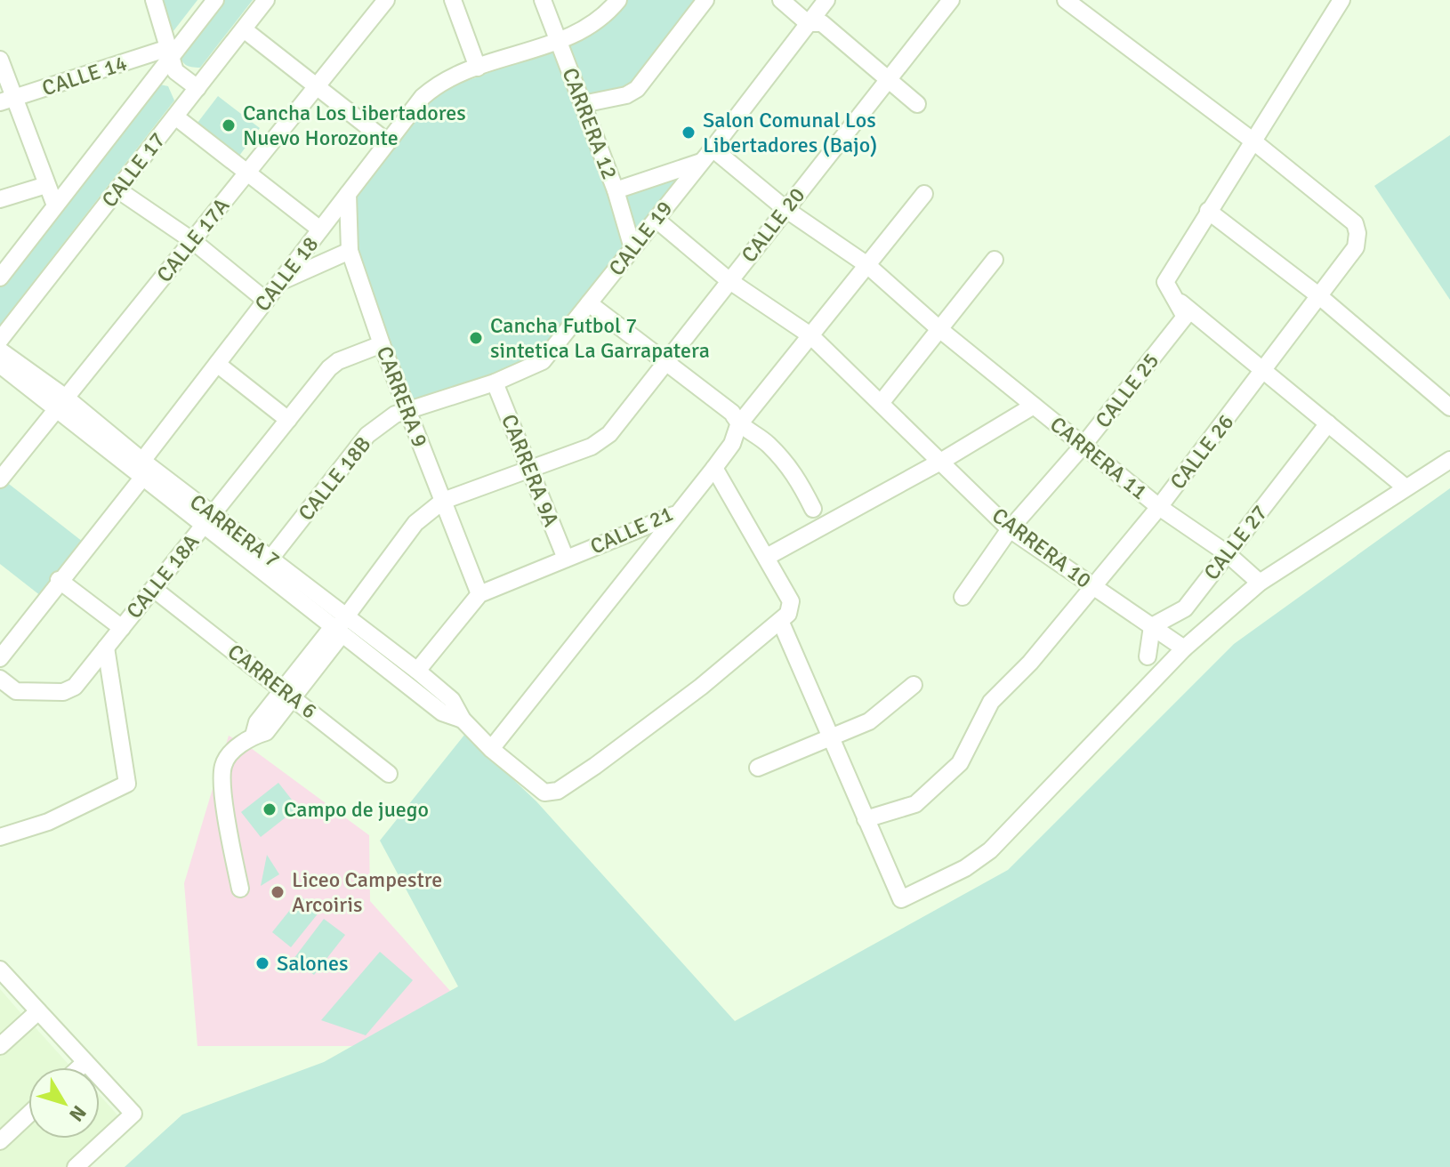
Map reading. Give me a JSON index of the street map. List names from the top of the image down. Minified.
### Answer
{"streets":{"street":["CALLE 14","CARRERA 12","CALLE 17","CALLE 20","CALLE 19","CALLE 17A","CALLE 18","CALLE 25","CARRERA 9","CALLE 26","CARRERA 11","CARRERA 9A","CALLE 18B","CALLE 21","CARRERA 7","CALLE 27","CARRERA 10","CALLE 18A","CARRERA 6"]},"crossings":[["CALLE 14","CALLE 17"],["CARRERA 12","CALLE 19"],["CALLE 20","CARRERA 11"],["CALLE 20","CARRERA 9A"],["CALLE 20","CARRERA 10"],["CALLE 19","CARRERA 9"],["CALLE 19","CARRERA 9A"],["CALLE 19","CALLE 18B"],["CALLE 19","CARRERA 10"],["CALLE 17A","CARRERA 7"],["CALLE 18","CARRERA 9"],["CALLE 18","CARRERA 7"],["CALLE 25","CARRERA 11"],["CALLE 25","CARRERA 10"],["CARRERA 9","CALLE 18B"],["CARRERA 9","CALLE 21"],["CARRERA 9","CALLE 18A"],["CALLE 26","CARRERA 11"],["CALLE 26","CARRERA 10"],["CARRERA 11","CALLE 21"],["CARRERA 11","CALLE 27"],["CARRERA 9A","CALLE 21"],["CALLE 18B","CARRERA 7"],["CALLE 21","CARRERA 10"],["CARRERA 7","CALLE 18A"],["CALLE 27","CARRERA 10"],["CALLE 18A","CARRERA 6"]],"places":["Cancha Los Libertadores Nuevo Horozonte","Salon Comunal Los Libertadores (Bajo)","Cancha Futbol 7 sintetica La Garrapatera","Campo de juego","Liceo Campestre Arcoiris","Salones"],"north":"bottom right"}
